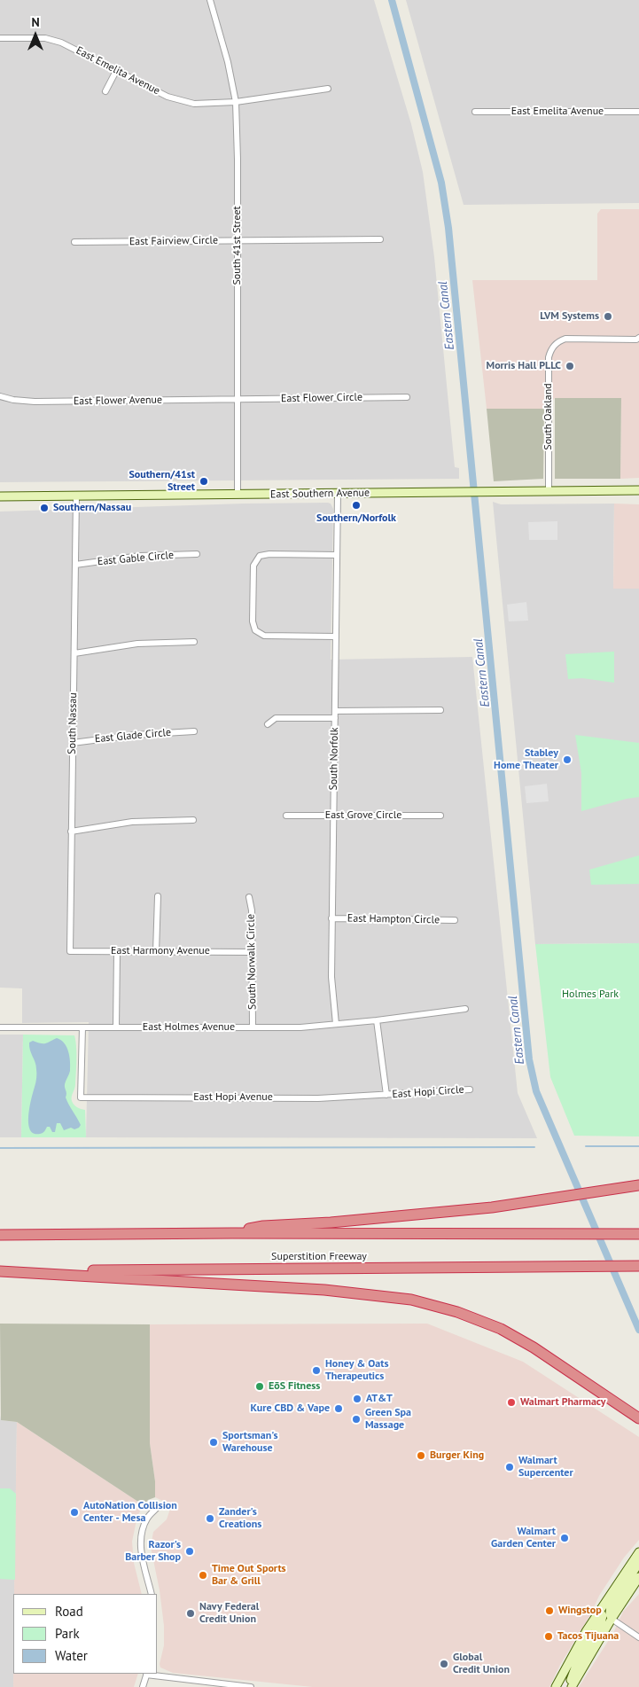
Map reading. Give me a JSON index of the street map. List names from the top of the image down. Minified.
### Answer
{"streets":{"highway":["Superstition Freeway"],"main road":["East Southern Avenue"],"street":["East Emelita Avenue","East Fairview Circle","South 41st Street","East Flower Circle","East Flower Avenue","South Oakland","East Gable Circle","South Nassau","East Glade Circle","South Norfolk","East Grove Circle","East Hampton Circle","East Harmony Avenue","South Norwalk Circle","East Holmes Avenue","East Hopi Circle","East Hopi Avenue"]},"crossings":[["East Emelita Avenue","South 41st Street"],["East Fairview Circle","South 41st Street"],["South 41st Street","East Flower Circle"],["South 41st Street","East Flower Avenue"],["South 41st Street","East Southern Avenue"],["East Flower Circle","East Flower Avenue"],["South Oakland","East Southern Avenue"],["East Southern Avenue","South Nassau"],["East Southern Avenue","South Norfolk"],["East Gable Circle","South Nassau"],["South Nassau","East Glade Circle"],["South Nassau","East Harmony Avenue"],["South Norfolk","East Grove Circle"],["South Norfolk","East Hampton Circle"],["South Norfolk","East Holmes Avenue"],["East Harmony Avenue","South Norwalk Circle"],["South Norwalk Circle","East Holmes Avenue"],["East Holmes Avenue","East Hopi Avenue"],["East Hopi Circle","East Hopi Avenue"]],"water":["Eastern Canal"],"parks":["Holmes Park"],"places":["LVM Systems","Morris Hall PLLC","Southern/41st Street","Southern/Norfolk","Southern/Nassau","Stabley Home Theater","Honey & Oats Therapeutics","EōS Fitness","AT&T","Walmart Pharmacy","Kure CBD & Vape","Green Spa Massage","Sportsman's Warehouse","Burger King","Walmart Supercenter","AutoNation Collision Center - Mesa","Zander's Creations","Walmart Garden Center","Razor's Barber Shop","Time Out Sports Bar & Grill","Wingstop","Navy Federal Credit Union","Tacos Tijuana","Global Credit Union"],"legend":["Road","Park","Water"],"north":"top"}
